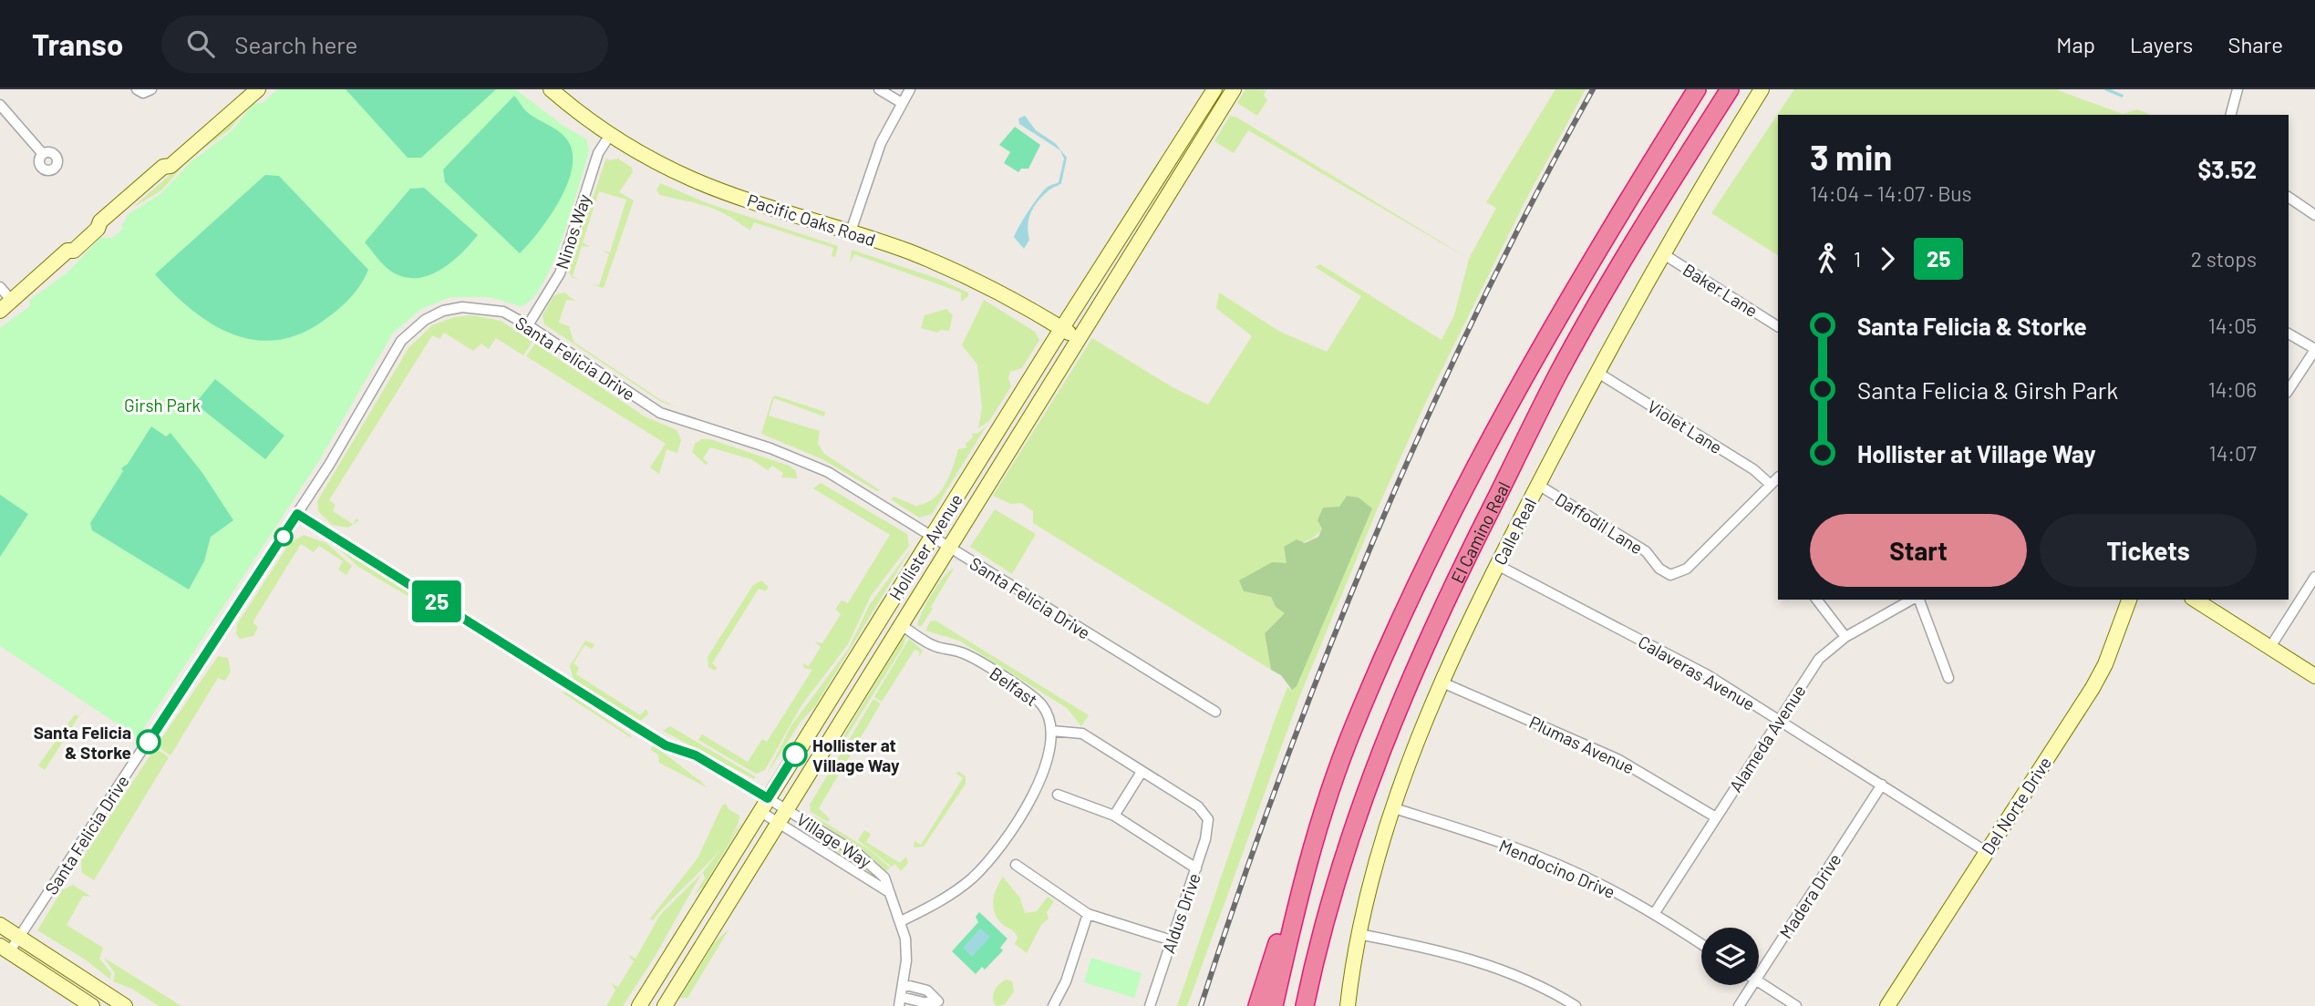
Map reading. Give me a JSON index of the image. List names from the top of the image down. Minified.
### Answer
{"streets":{"highway":["El Camino Real"],"street":["Pacific Oaks Road","Ninos Way","Baker Lane","Santa Felicia Drive","Violet Lane","Daffodil Lane","Calle Real","Hollister Avenue","Calaveras Avenue","Belfast","Alameda Avenue","Plumas Avenue","Del Norte Drive","Village Way","Mendocino Drive","Madera Drive","Aldus Drive"]},"crossings":[["Pacific Oaks Road","Ninos Way"],["Pacific Oaks Road","Hollister Avenue"],["Ninos Way","Santa Felicia Drive"],["Baker Lane","Calle Real"],["Santa Felicia Drive","Hollister Avenue"],["Violet Lane","Daffodil Lane"],["Violet Lane","Calle Real"],["Daffodil Lane","Calle Real"],["Calle Real","Calaveras Avenue"],["Calle Real","Plumas Avenue"],["Calle Real","Mendocino Drive"],["Hollister Avenue","Belfast"],["Hollister Avenue","Village Way"],["Calaveras Avenue","Alameda Avenue"],["Calaveras Avenue","Del Norte Drive"],["Calaveras Avenue","Madera Drive"],["Alameda Avenue","Plumas Avenue"],["Alameda Avenue","Mendocino Drive"]],"parks":["Girsh Park"],"places":["Santa Felicia & Storke","Hollister at Village Way"],"lines":["bus line 25"],"page":{"header":"Transo","search":"Search here","nav":["Map","Layers","Share"],"on_map":"25","heading":["3 min","14:04 – 14:07 · Bus","$3.52"],"legs":["1","25","2 stops"],"list":[{"name":"Santa Felicia & Storke","value":"14:05"},{"name":"Santa Felicia & Girsh Park","value":"14:06"},{"name":"Hollister at Village Way","value":"14:07"}],"buttons":["Start","Tickets"]}}
